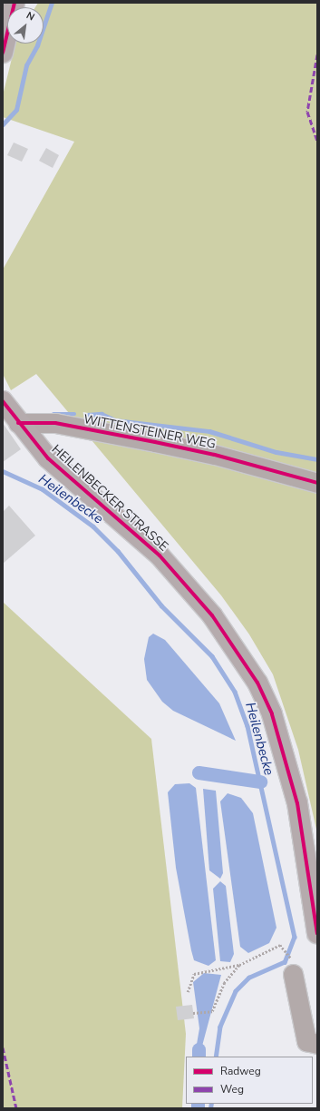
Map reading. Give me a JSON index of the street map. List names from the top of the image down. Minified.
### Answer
{"streets":{"main road":["HEILENBECKER STRASSE"],"street":["WITTENSTEINER WEG"]},"crossings":[["WITTENSTEINER WEG","HEILENBECKER STRASSE"]],"water":["Heilenbecke"],"legend":["Radweg","Weg"],"north":"top right"}
